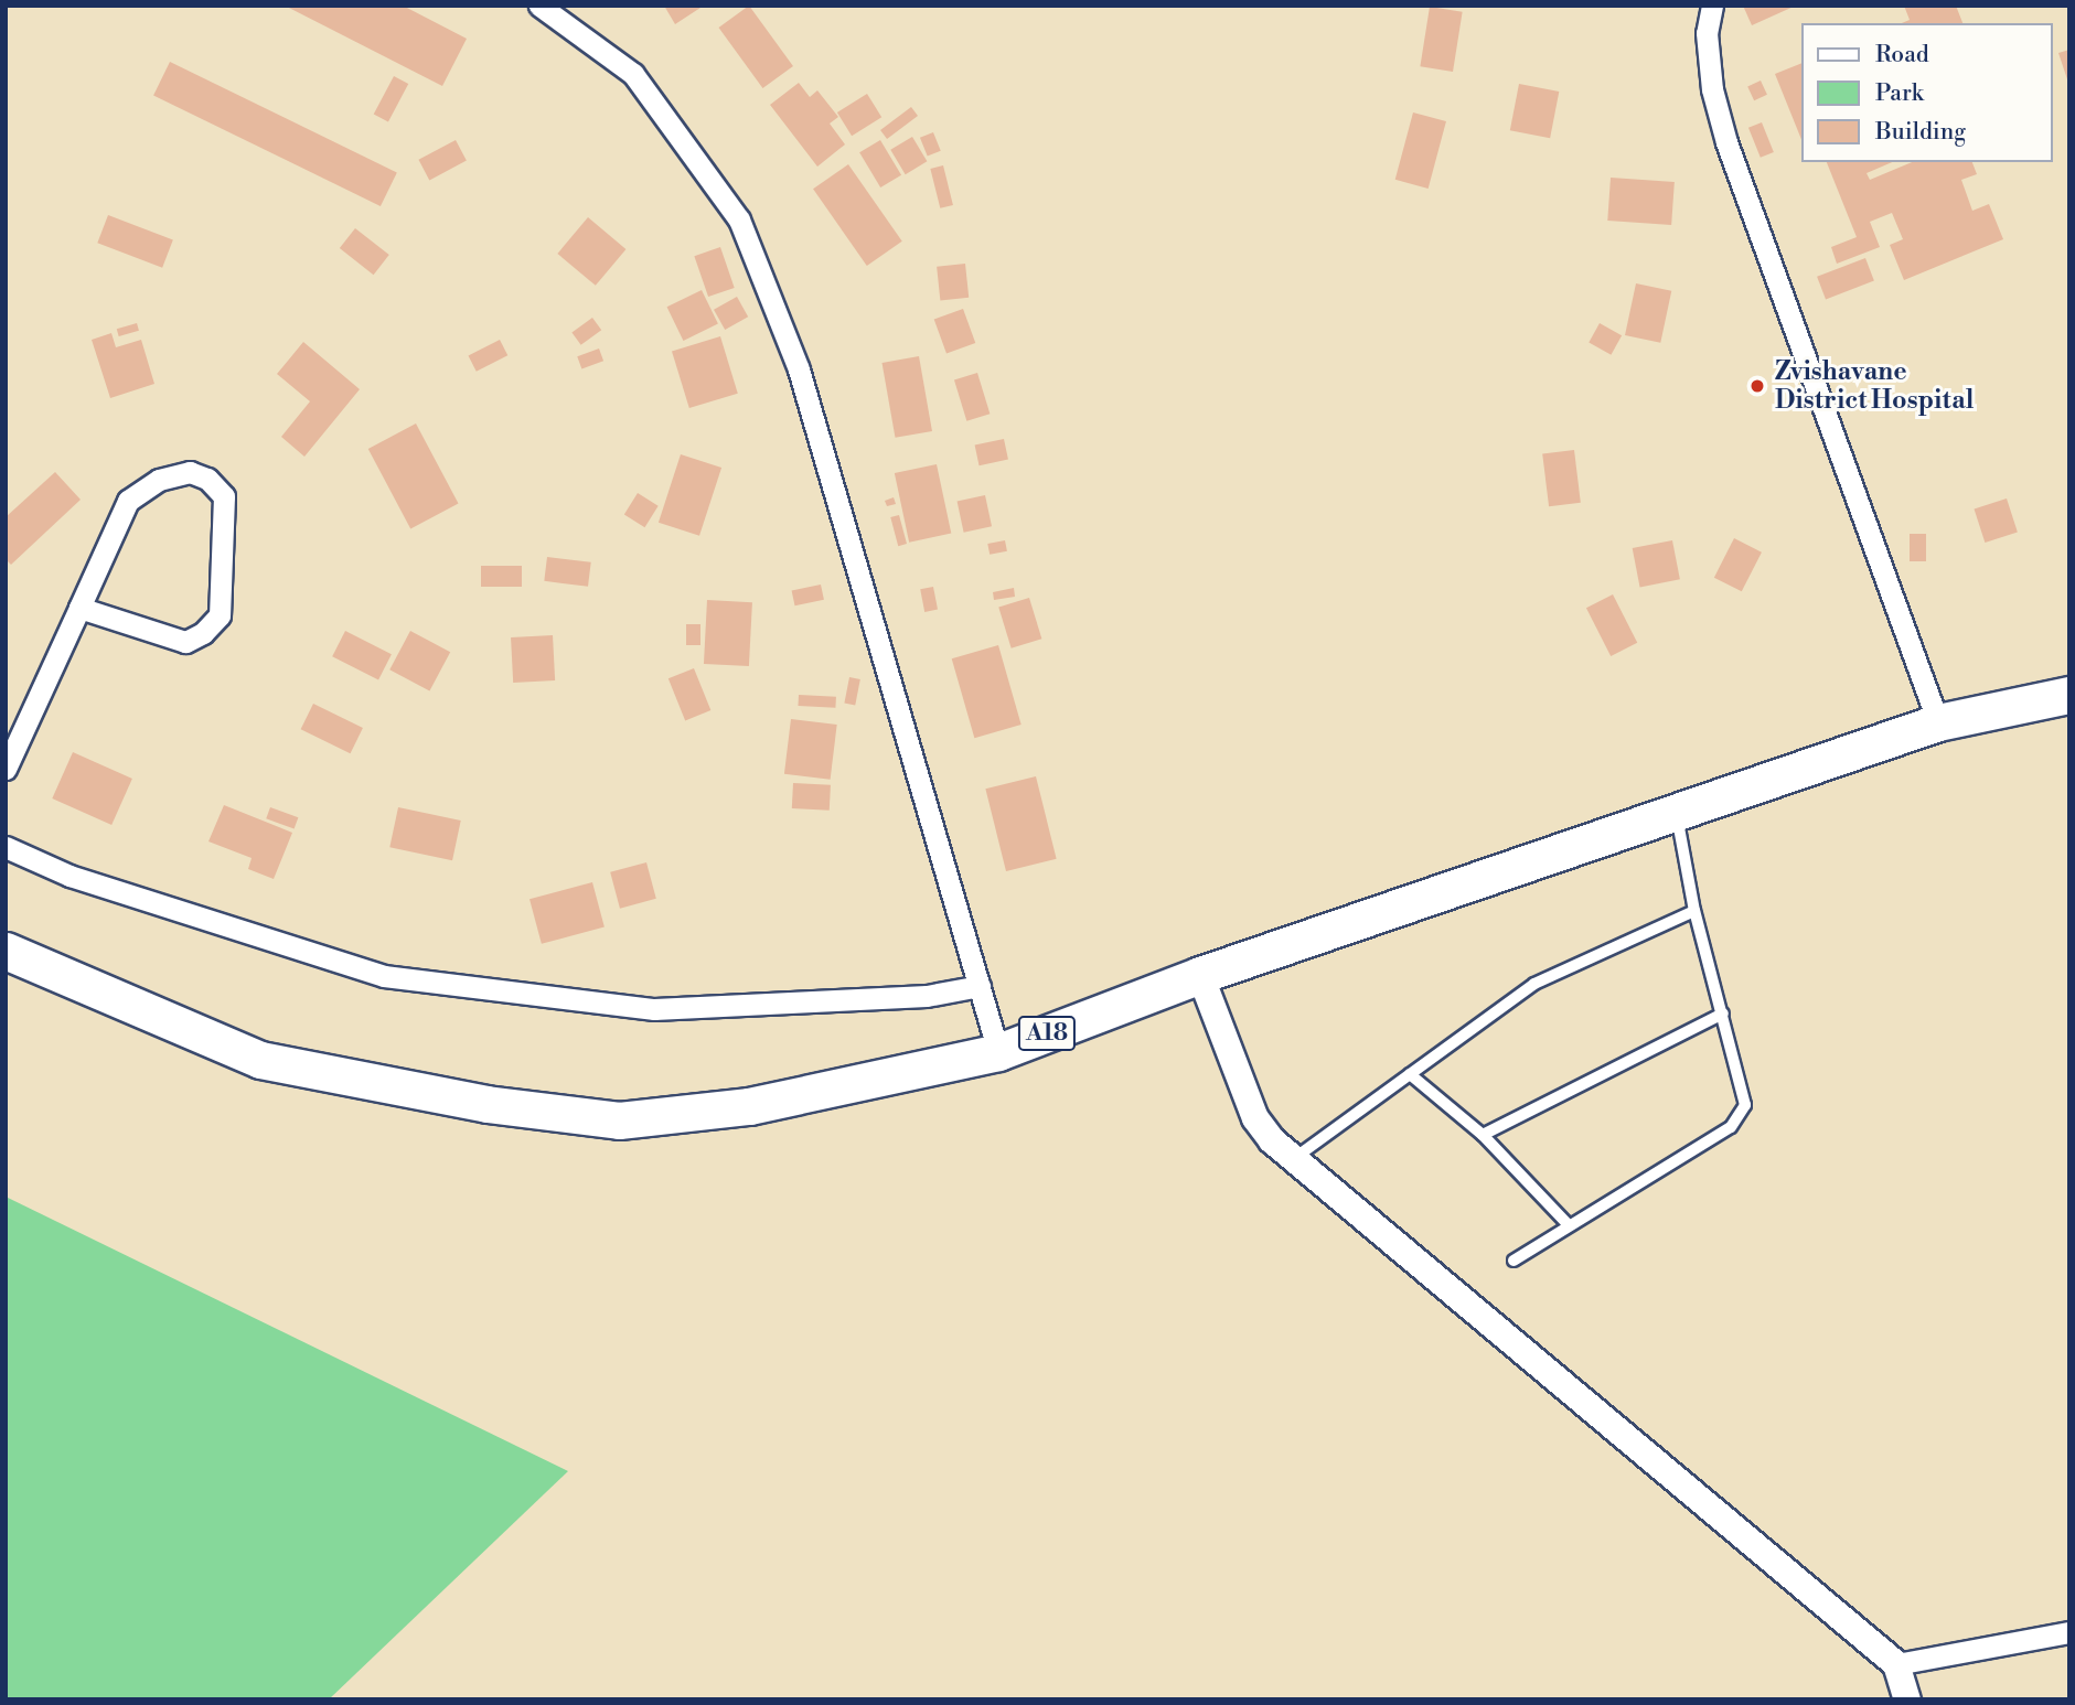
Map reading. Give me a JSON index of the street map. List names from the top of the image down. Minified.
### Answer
{"streets":{"highway":["A18"]},"places":["Zvishavane District Hospital"],"legend":["Road","Park","Building"]}
